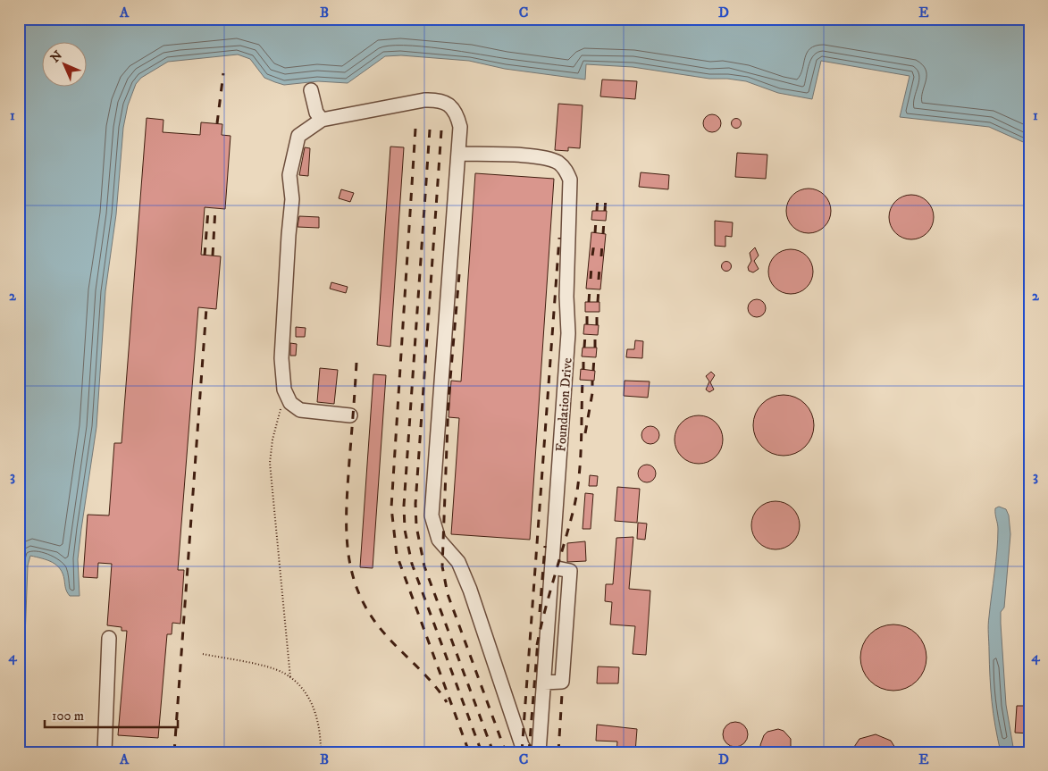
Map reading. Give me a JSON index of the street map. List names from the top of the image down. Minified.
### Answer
{"streets":{"street":["Foundation Drive"]},"scale_bar":"100 m","north":"top left","grid":{"columns":["A","B","C","D","E"],"rows":["1","2","3","4"]}}
